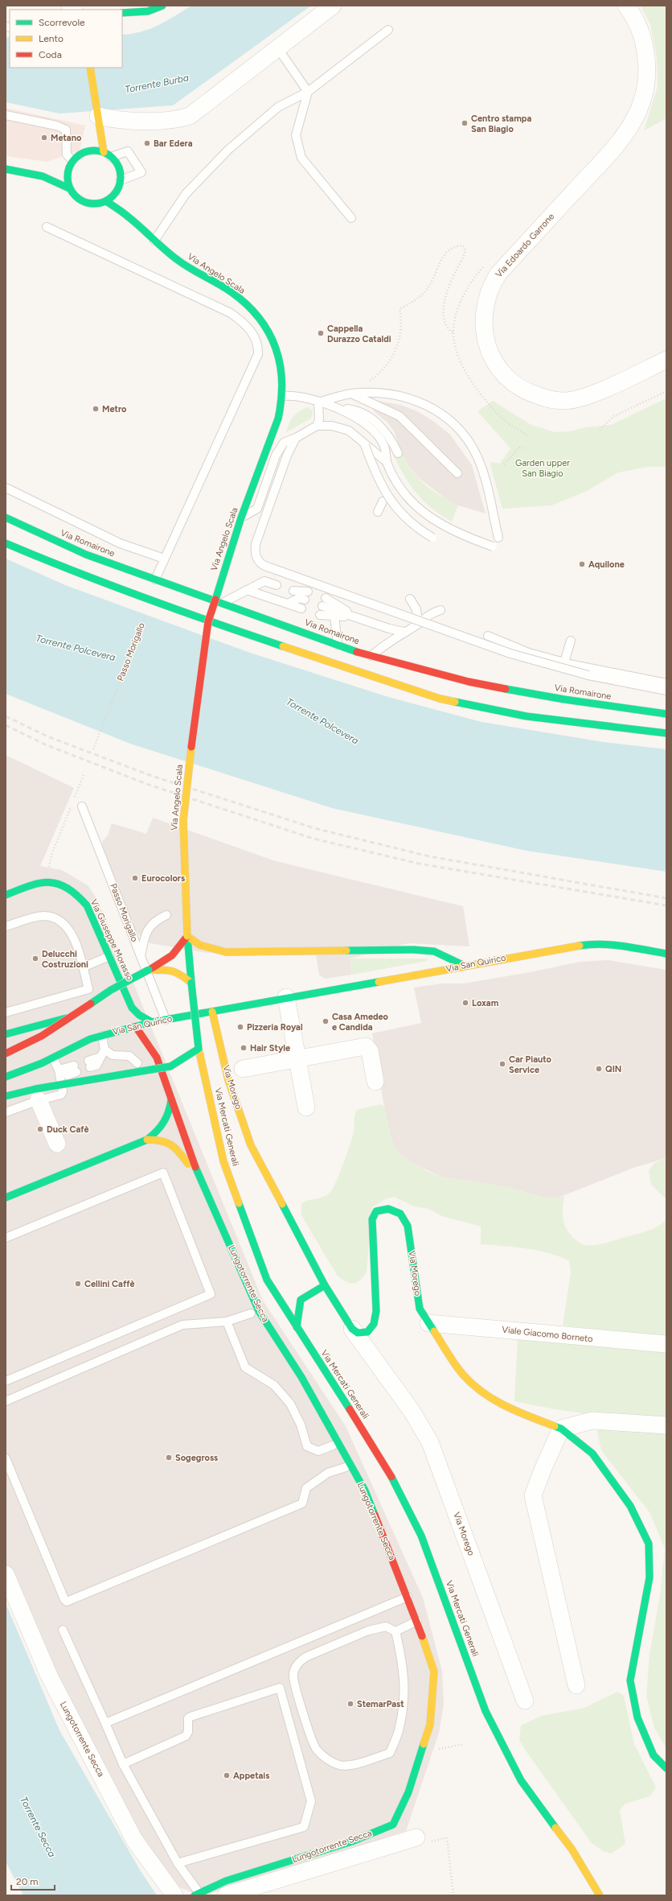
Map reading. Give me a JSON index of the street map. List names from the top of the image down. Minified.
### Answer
{"streets":{"main road":["Via Angelo Scala","Via Romairone","Via Giuseppe Morasso","Via San Quirico","Via Morego","Via Mercati Generali","Lungotorrente Secca"],"street":["Via Edoardo Garrone","Viale Giacomo Borneto"],"lane":["Passo Morigallo"]},"crossings":[["Via Angelo Scala","Via Mercati Generali"],["Passo Morigallo","Via San Quirico"],["Via Giuseppe Morasso","Via San Quirico"],["Via San Quirico","Via Morego"],["Via San Quirico","Lungotorrente Secca"],["Via Morego","Viale Giacomo Borneto"]],"water":["Torrente Burba","Torrente Polcevera","Torrente Secca"],"parks":["Garden upper San Biagio"],"places":["Centro stampa San Biagio","Metano","Bar Edera","Cappella Durazzo Cataldi","Metro","Aquilone","Eurocolors","Delucchi Costruzioni","Loxam","Casa Amedeo e Candida","Pizzeria Royal","Hair Style","Car Piauto Service","QIN","Duck Cafè","Cellini Caffè","Sogegross","StemarPast","Appetais"],"legend":["Scorrevole","Lento","Coda"],"scale_bar":"20 m"}
